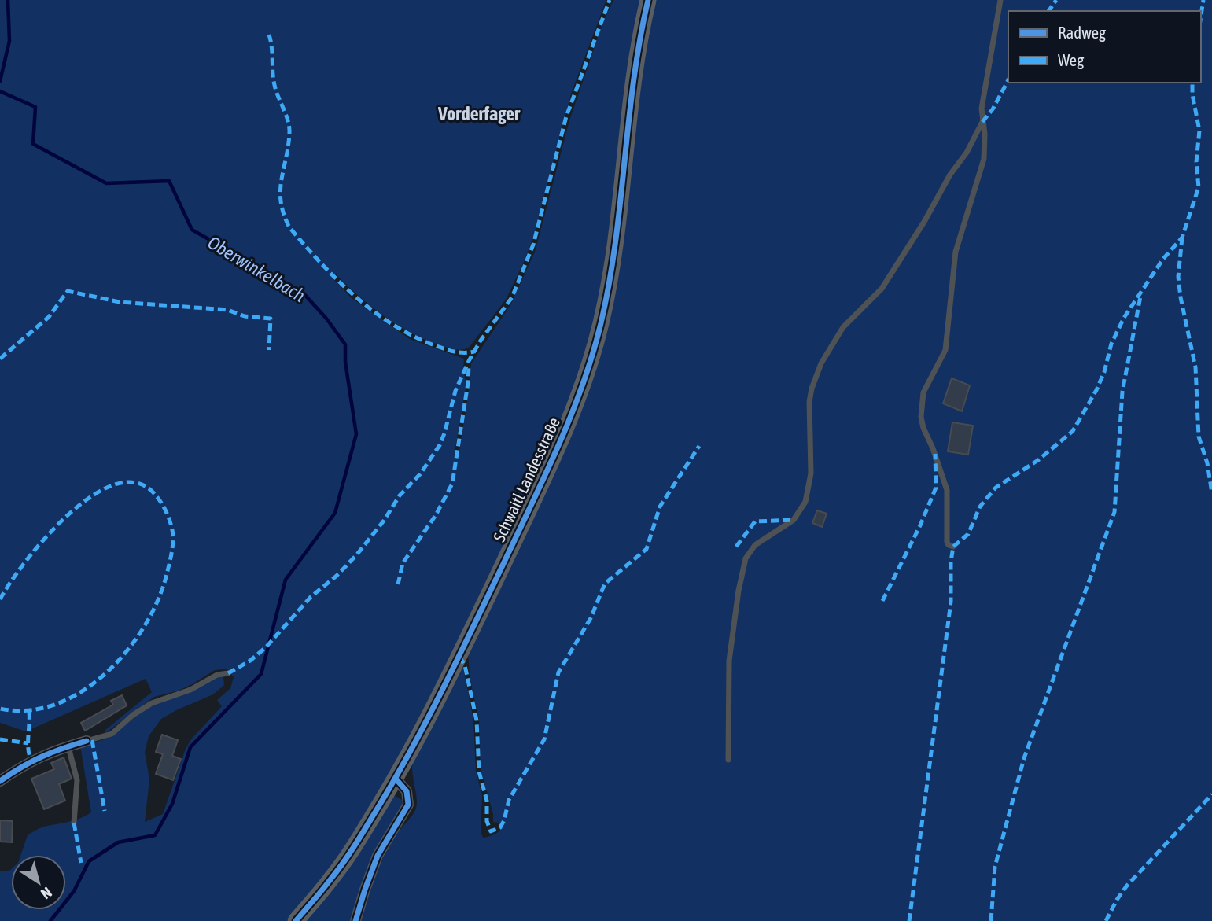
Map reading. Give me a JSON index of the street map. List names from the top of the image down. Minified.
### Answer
{"streets":{"street":["Schwaitl Landesstraße"]},"districts":["Vorderfager"],"water":["Oberwinkelbach"],"legend":["Radweg","Weg"],"north":"bottom right"}
